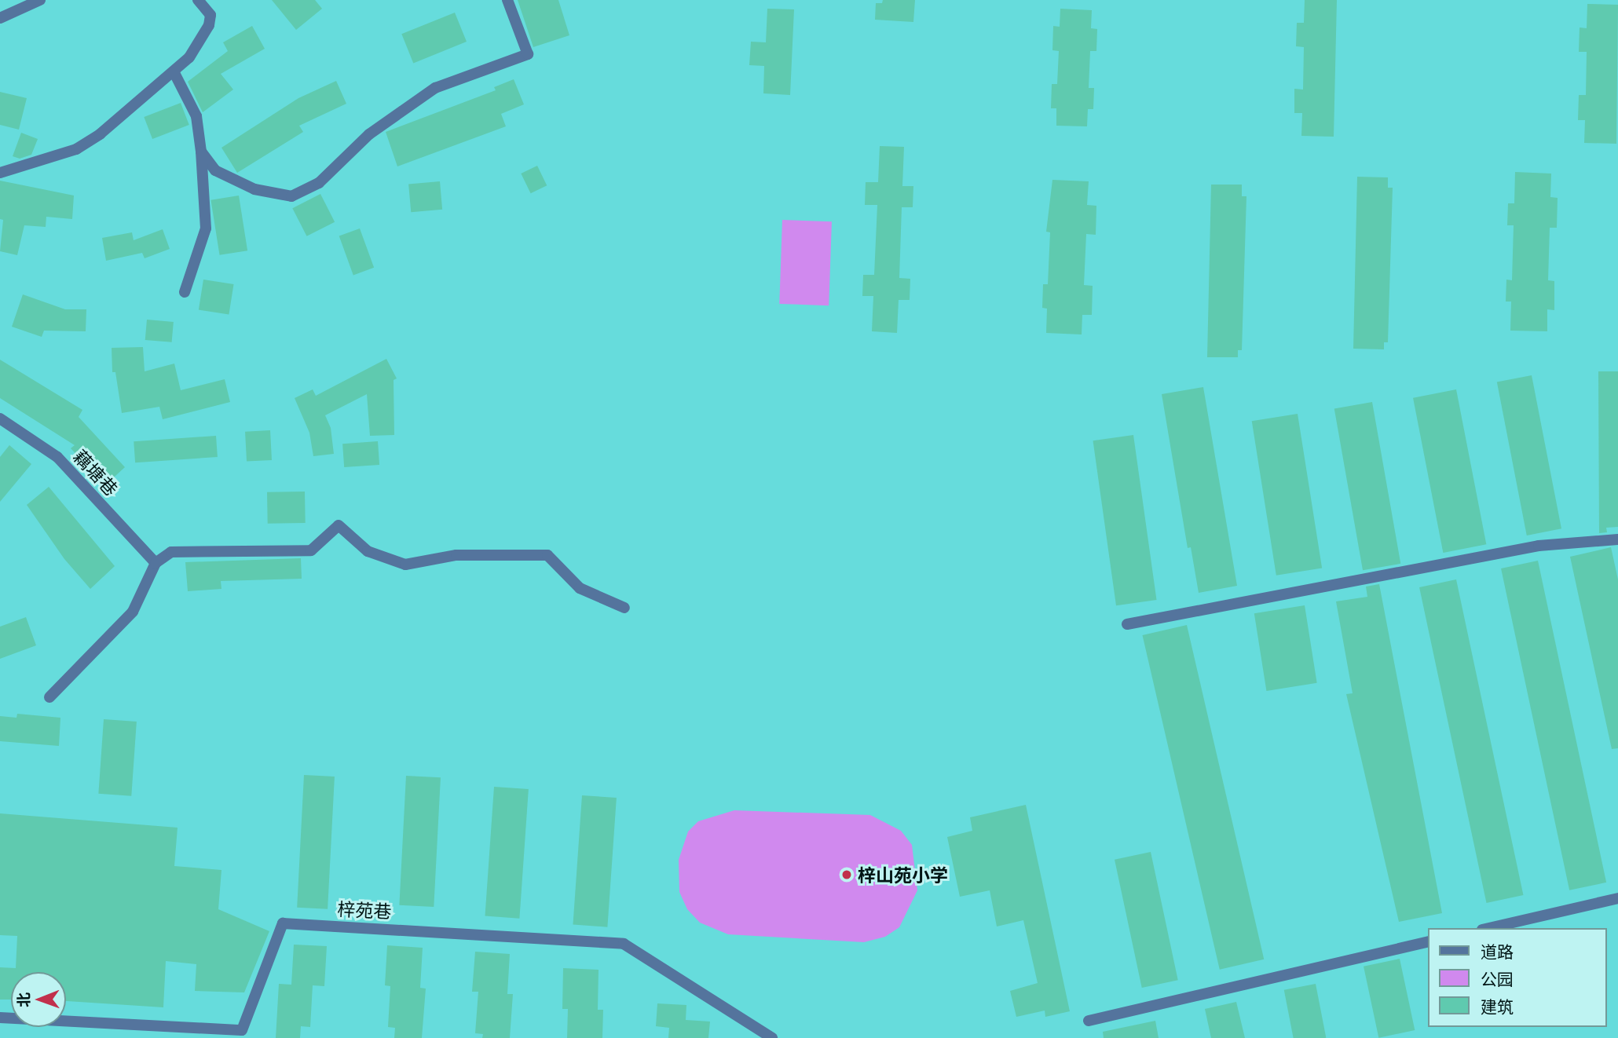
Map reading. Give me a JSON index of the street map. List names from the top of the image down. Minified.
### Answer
{"streets":{"street":["藕塘巷","梓苑巷"]},"places":["梓山苑小学"],"legend":["道路","公园","建筑"],"north":"left"}
